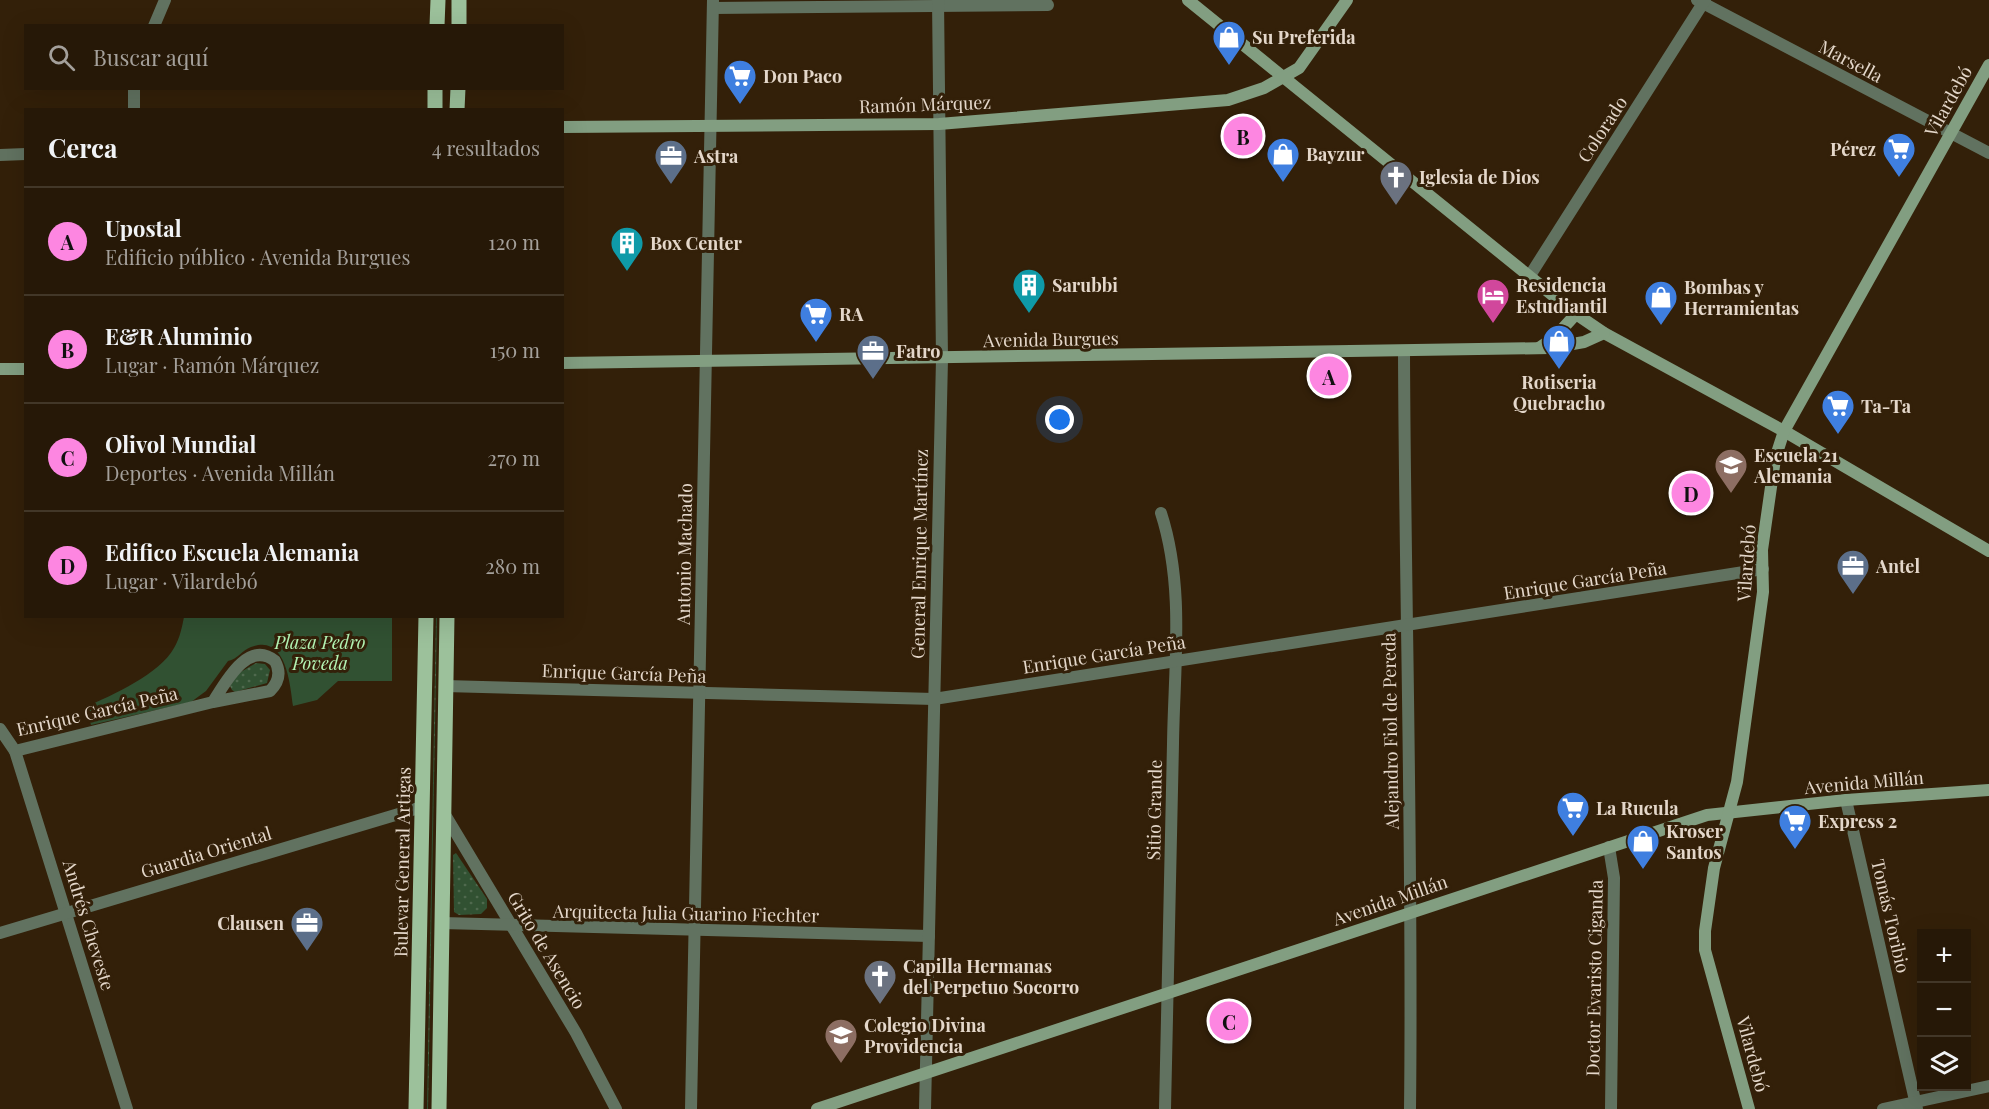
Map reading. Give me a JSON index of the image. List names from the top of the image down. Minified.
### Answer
{"streets":{"main road":["Bulevar General Artigas"],"street":["Marsella","Vilardebó","Ramón Márquez","Colorado","Avenida Burgues","Antonio Machado","General Enrique Martínez","Enrique García Peña","Alejandro Fiol de Pereda","Avenida Millán","Sitio Grande","Guardia Oriental","Arquitecta Julia Guarino Fiechter","Tomás Toribio","Andrés Cheveste","Grito de Asencio","Doctor Evaristo Ciganda"]},"crossings":[["Marsella","Vilardebó"],["Marsella","Colorado"],["Vilardebó","Enrique García Peña"],["Vilardebó","Avenida Millán"],["Ramón Márquez","Antonio Machado"],["Ramón Márquez","General Enrique Martínez"],["Avenida Burgues","Antonio Machado"],["Avenida Burgues","General Enrique Martínez"],["Avenida Burgues","Alejandro Fiol de Pereda"],["Antonio Machado","Enrique García Peña"],["Antonio Machado","Arquitecta Julia Guarino Fiechter"],["General Enrique Martínez","Enrique García Peña"],["General Enrique Martínez","Avenida Millán"],["General Enrique Martínez","Arquitecta Julia Guarino Fiechter"],["Enrique García Peña","Alejandro Fiol de Pereda"],["Enrique García Peña","Sitio Grande"],["Enrique García Peña","Andrés Cheveste"],["Alejandro Fiol de Pereda","Avenida Millán"],["Avenida Millán","Sitio Grande"],["Avenida Millán","Tomás Toribio"],["Avenida Millán","Doctor Evaristo Ciganda"],["Guardia Oriental","Bulevar General Artigas"],["Guardia Oriental","Andrés Cheveste"],["Arquitecta Julia Guarino Fiechter","Grito de Asencio"]],"parks":["Plaza Pedro Poveda"],"places":{"shop":["Su Preferida","Bayzur","Bombas y Herramientas","Rotiseria Quebracho","Kroser Santos"],"supermarket":["Don Paco","Pérez","RA","Ta-Ta","La Rucula","Express 2"],"office":["Astra","Fatro","Antel","Clausen"],"church":["Iglesia de Dios","Capilla Hermanas del Perpetuo Socorro"],"building":["Box Center","Sarubbi"],"hotel":["Residencia Estudiantil"],"school or university":["Escuela 21 Alemania","Colegio Divina Providencia"]},"page":{"search":"Buscar aquí","heading":["Cerca","4 resultados"],"pins":["B","A","D","C"],"list":[{"mark":"A","name":"Upostal","note":"Edificio público · Avenida Burgues","value":"120 m"},{"mark":"B","name":"E&R Aluminio","note":"Lugar · Ramón Márquez","value":"150 m"},{"mark":"C","name":"Olivol Mundial","note":"Deportes · Avenida Millán","value":"270 m"},{"mark":"D","name":"Edifico Escuela Alemania","note":"Lugar · Vilardebó","value":"280 m"}],"map_buttons":["+","−"]}}
